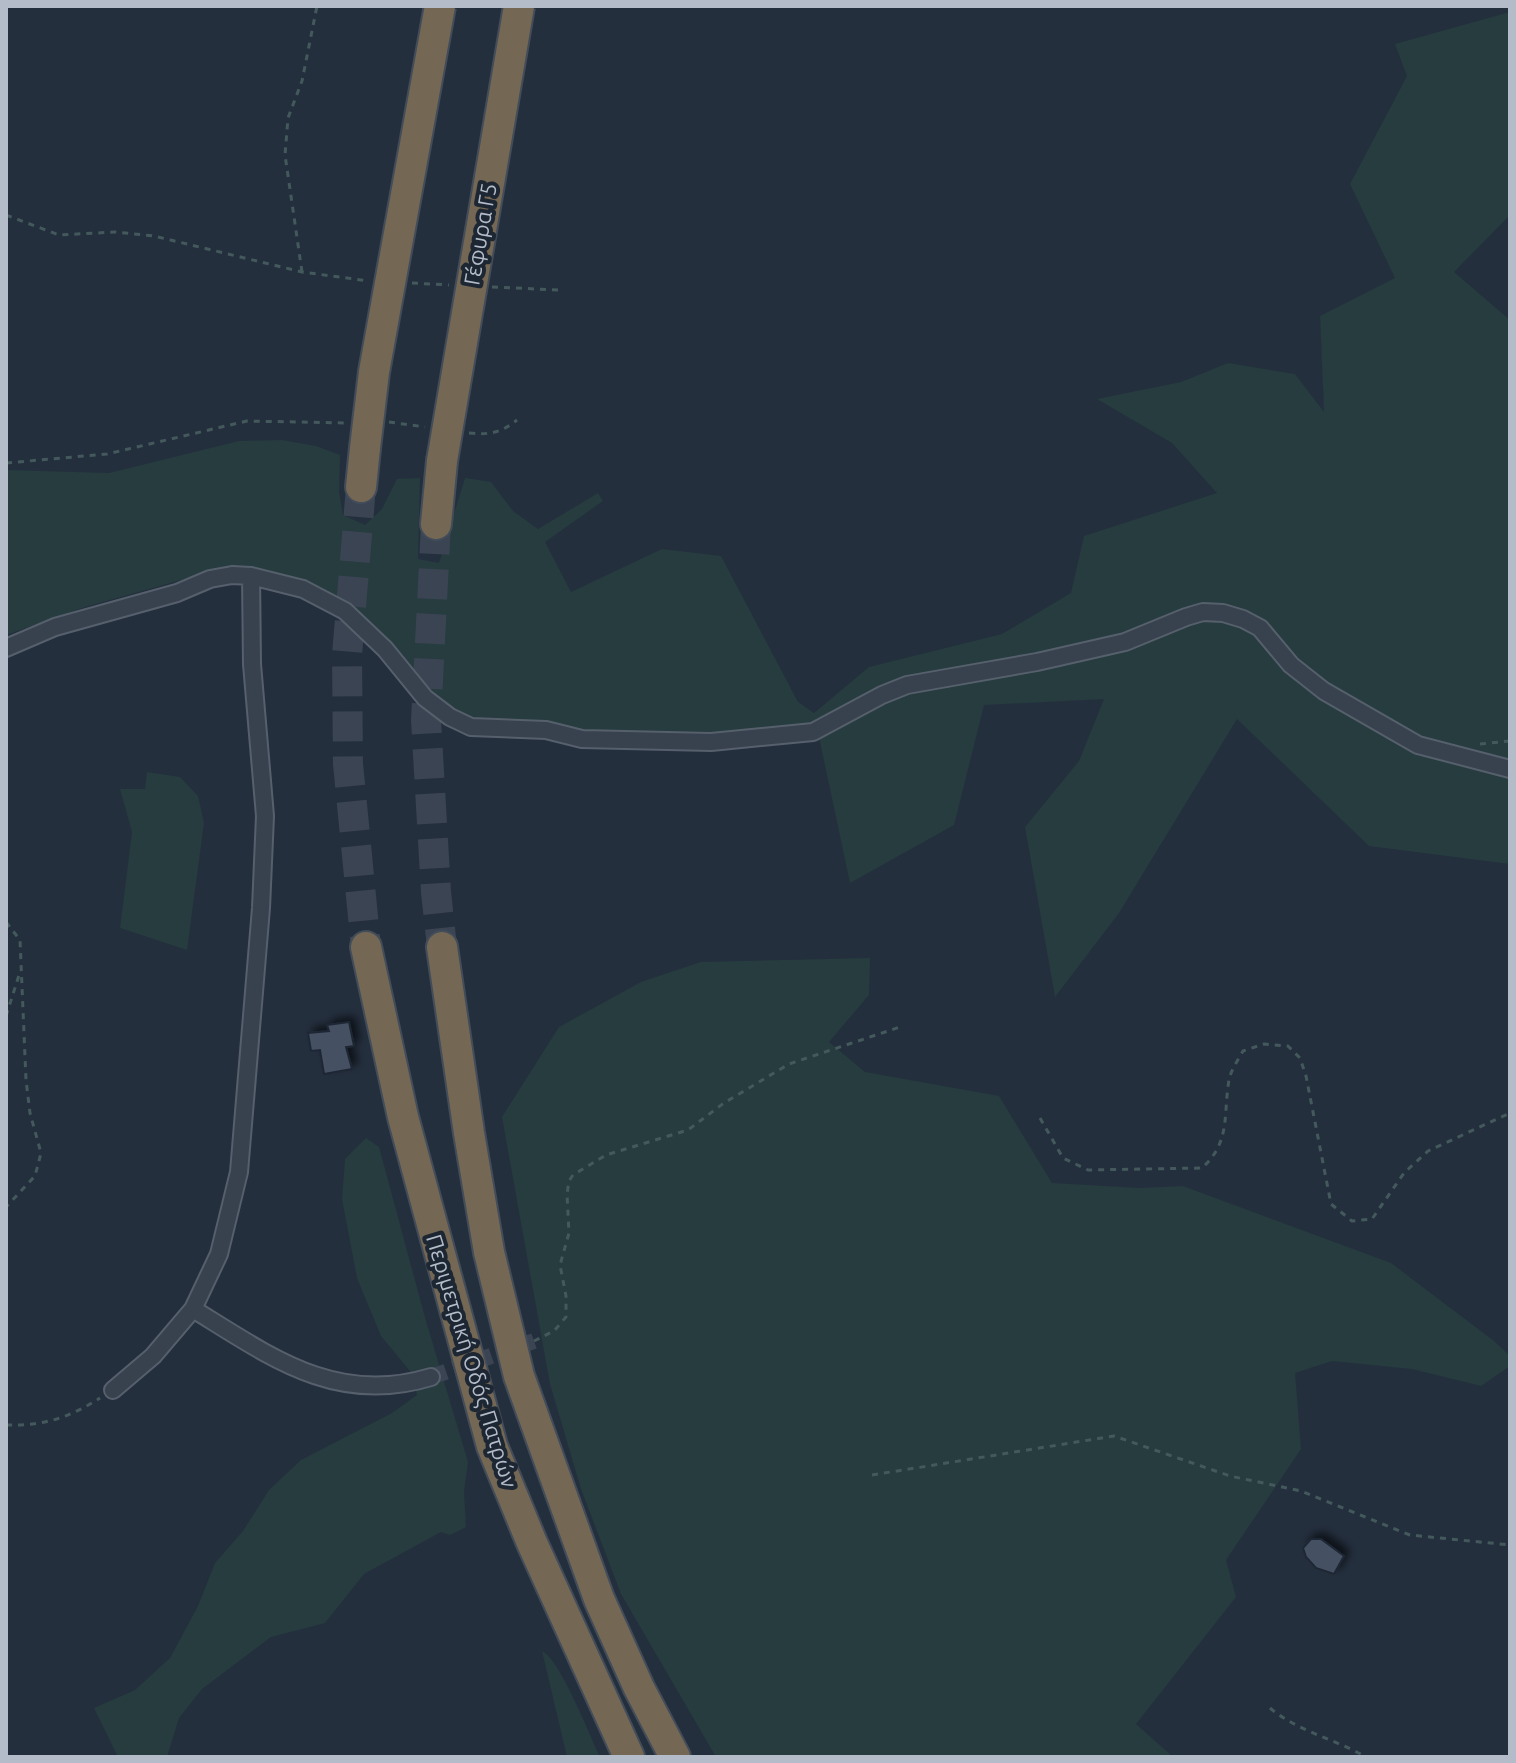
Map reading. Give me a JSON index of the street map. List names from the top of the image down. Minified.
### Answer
{"streets":{"highway":["Γέφυρα Γ5","Περιμετρική Οδός Πατρών"]}}
